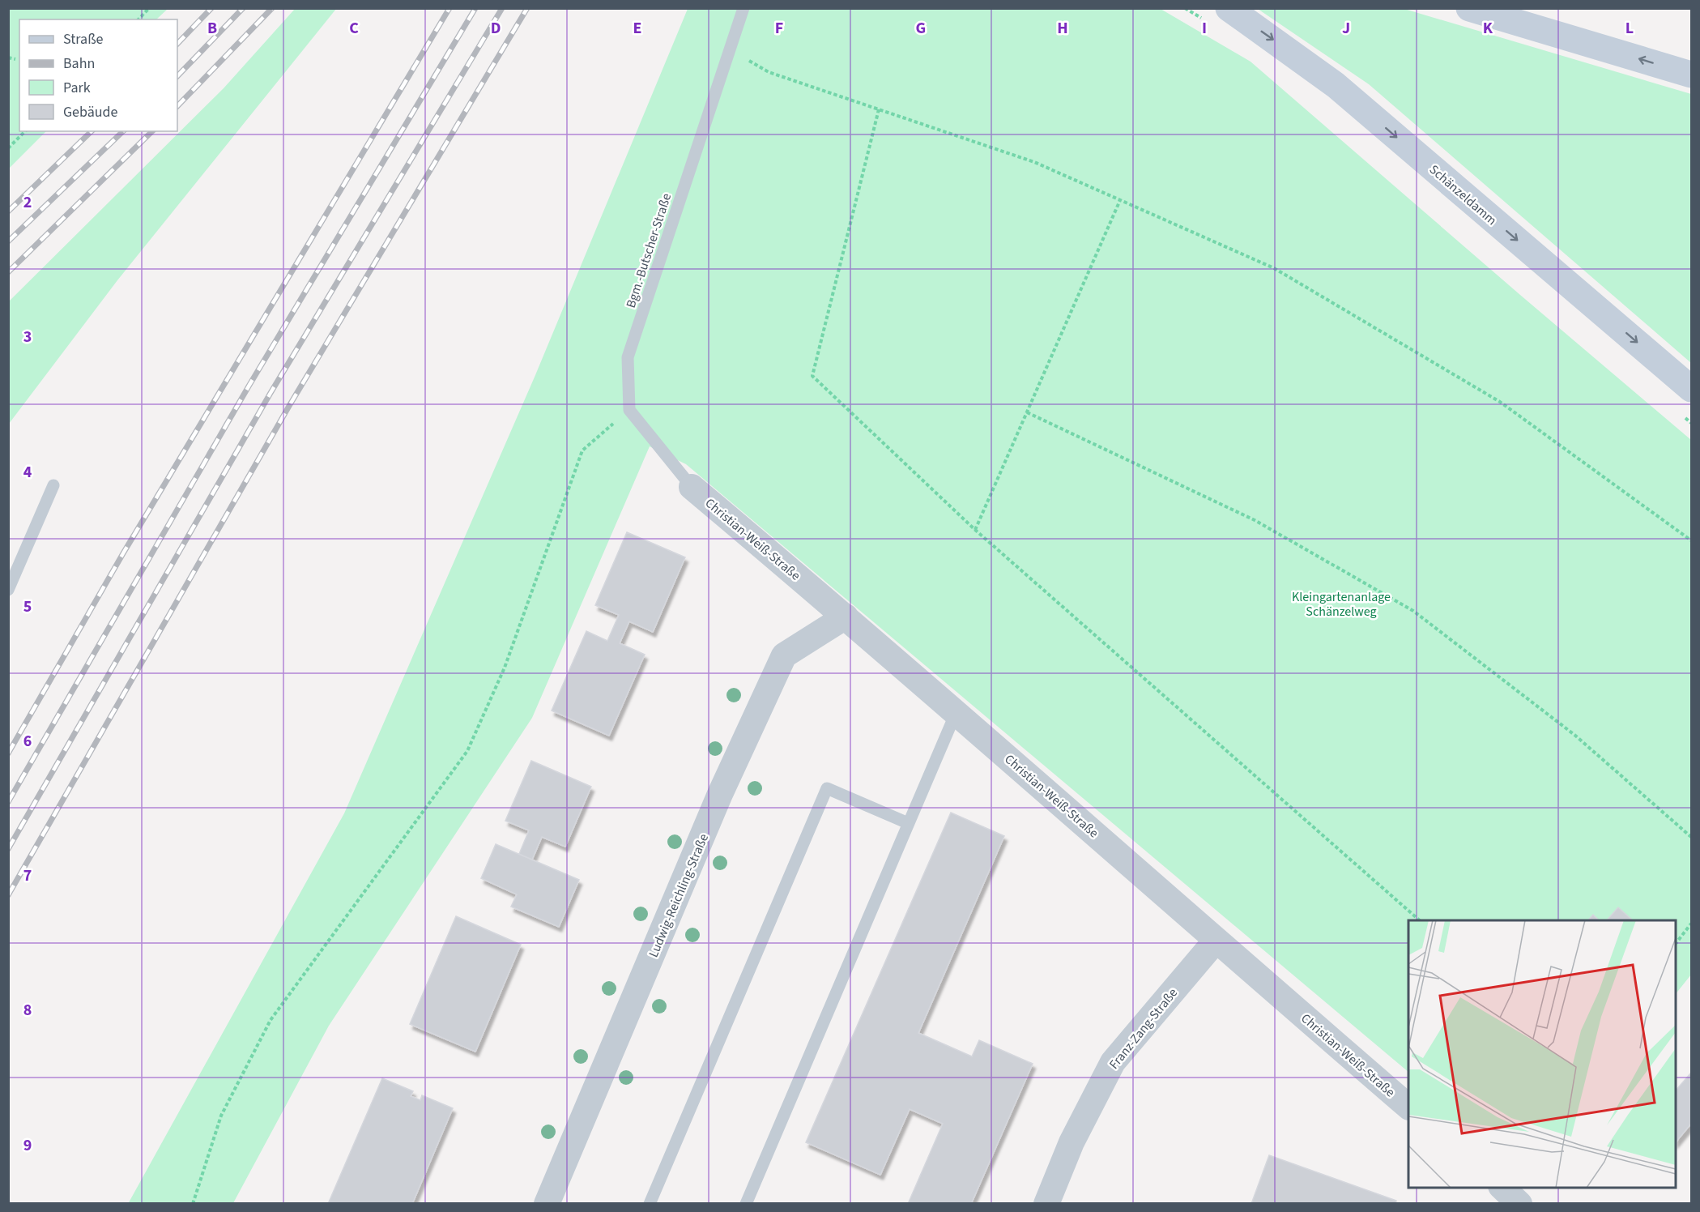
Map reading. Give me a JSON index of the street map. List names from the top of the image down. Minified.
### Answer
{"streets":{"main road":["Schänzeldamm"],"street":["Christian-Weiß-Straße","Ludwig-Reichling-Straße","Franz-Zang-Straße"],"lane":["Bgm.-Butscher-Straße"]},"crossings":[["Christian-Weiß-Straße","Ludwig-Reichling-Straße"],["Christian-Weiß-Straße","Franz-Zang-Straße"]],"parks":["Kleingartenanlage Schänzelweg"],"legend":["Straße","Bahn","Park","Gebäude"],"grid":{"columns":["B","C","D","E","F","G","H","I","J","K","L"],"rows":["2","3","4","5","6","7","8","9"]}}
